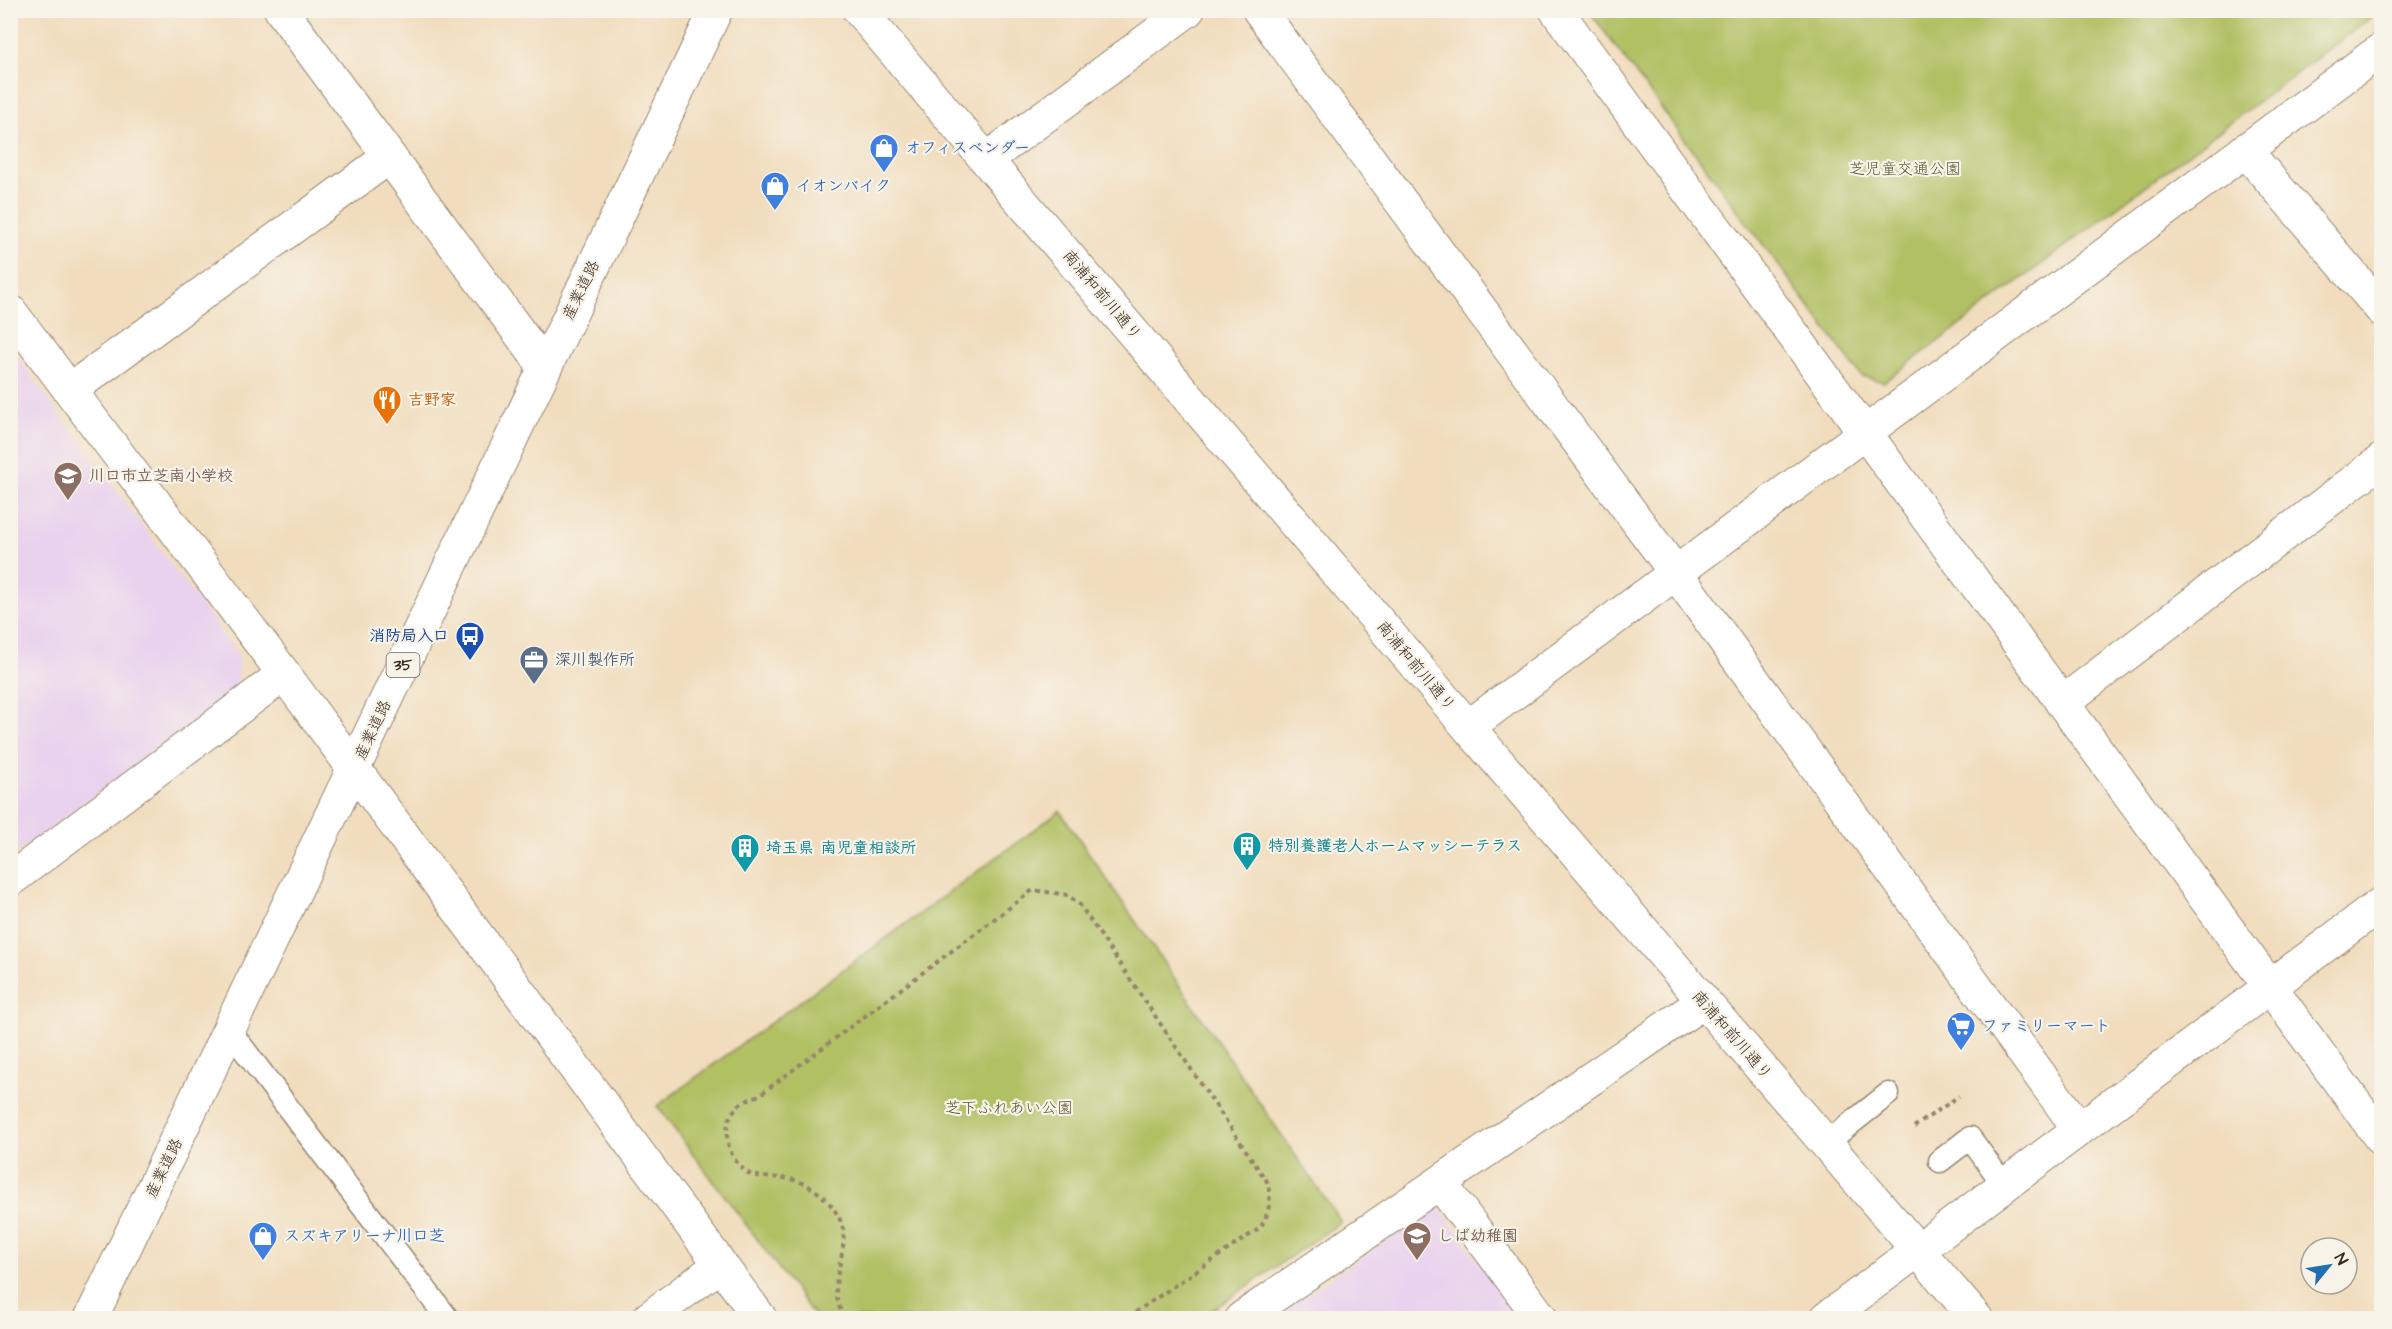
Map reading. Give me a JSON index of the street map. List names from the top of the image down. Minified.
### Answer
{"streets":{"street":["産業道路","南浦和前川通り","35"]},"parks":["芝児童交通公園","芝下ふれあい公園"],"places":{"shop":["オフィスベンダー","イオンバイク","スズキアリーナ川口芝"],"restaurant":["吉野家"],"school or university":["川口市立芝南小学校","しば幼稚園"],"bus stop":["消防局入口"],"office":["深川製作所"],"building":["特別養護老人ホームマッシーテラス","埼玉県 南児童相談所"],"supermarket":["ファミリーマート"]},"north":"top right"}
